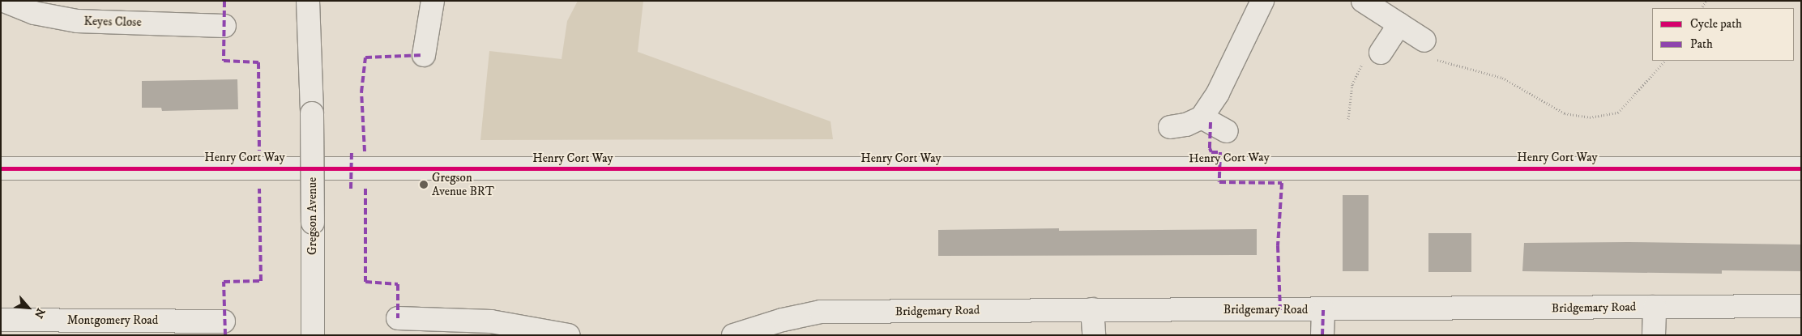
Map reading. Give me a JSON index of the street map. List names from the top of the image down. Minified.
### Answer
{"streets":{"street":["Keyes Close","Henry Cort Way","Gregson Avenue","Bridgemary Road","Montgomery Road"]},"places":["Gregson Avenue BRT"],"legend":["Cycle path","Path"],"north":"bottom right"}
